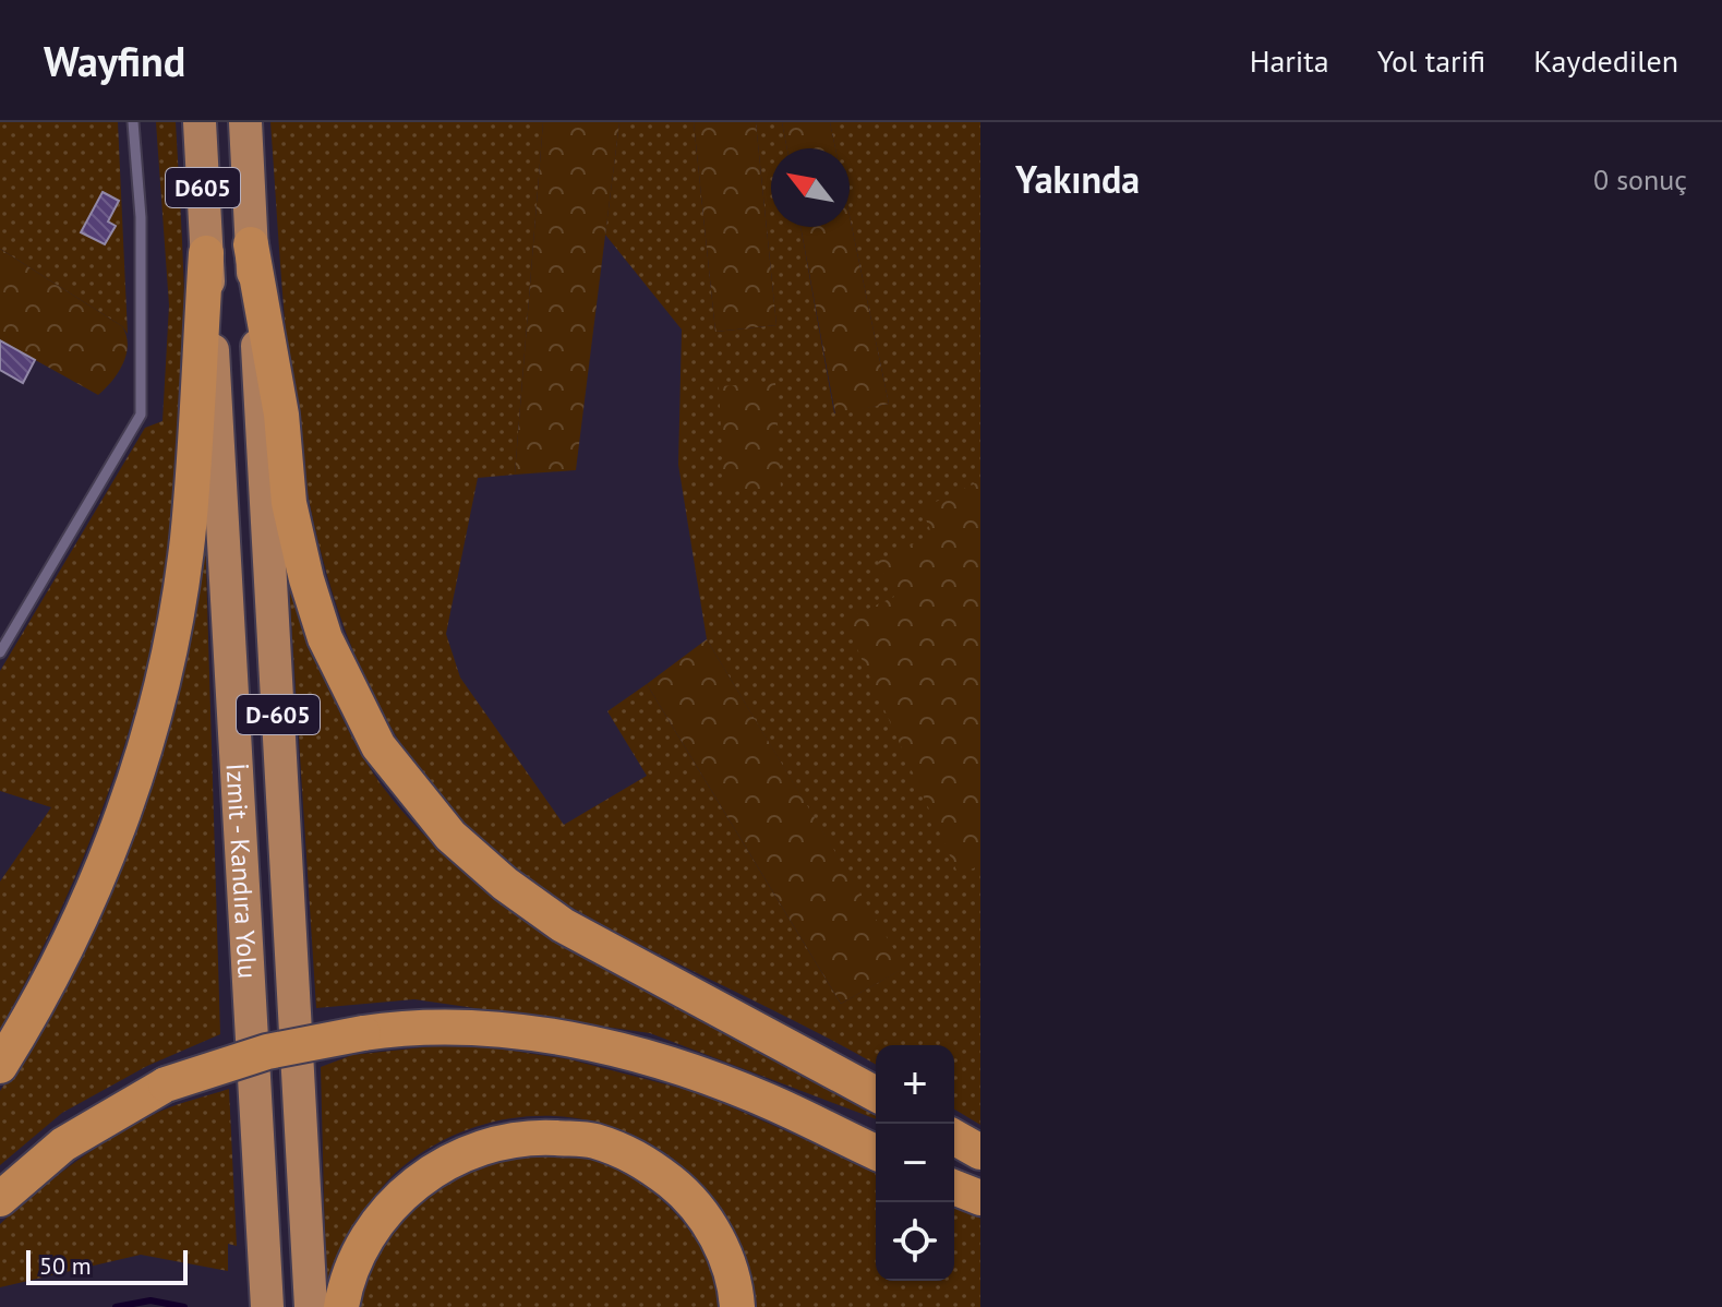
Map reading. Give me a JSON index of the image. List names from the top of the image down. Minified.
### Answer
{"streets":{"highway":["D605","D-605","İzmit - Kandıra Yolu"]},"scale_bar":"50 m","north":"top left","page":{"header":"Wayfind","nav":["Harita","Yol tarifi","Kaydedilen"],"heading":["Yakında","0 sonuç"],"map_buttons":["+","−"],"scale":"50 m"}}
